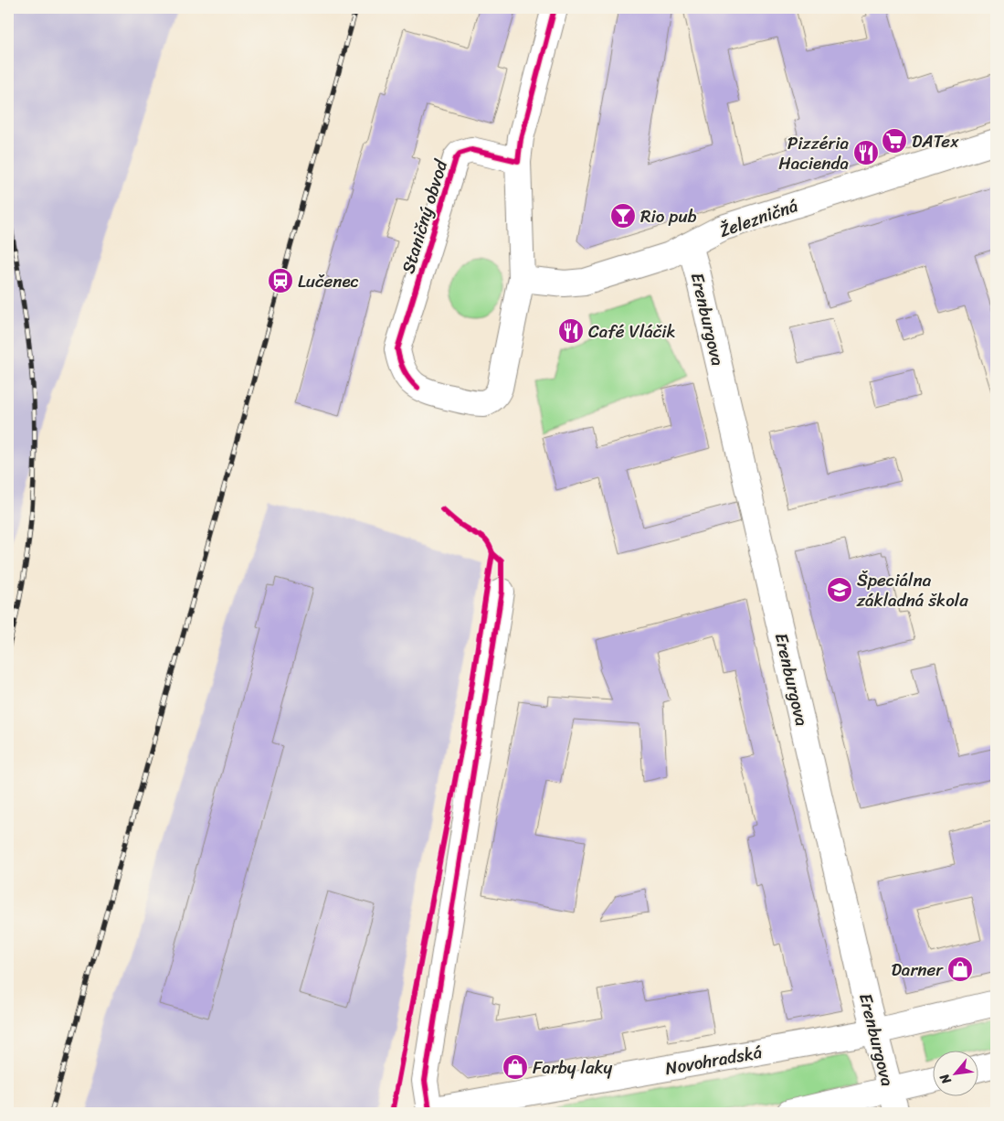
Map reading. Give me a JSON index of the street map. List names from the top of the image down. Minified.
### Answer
{"streets":{"street":["Staničný obvod","Železničná","Erenburgova","Novohradská"]},"crossings":[["Staničný obvod","Železničná"],["Železničná","Erenburgova"],["Erenburgova","Novohradská"]],"places":{"supermarket":["DATex"],"restaurant":["Pizzéria Hacienda","Café Vláčik"],"bar":["Rio pub"],"station":["Lučenec"],"school or university":["Špeciálna základná škola"],"shop":["Darner","Farby laky"]},"north":"bottom left"}
